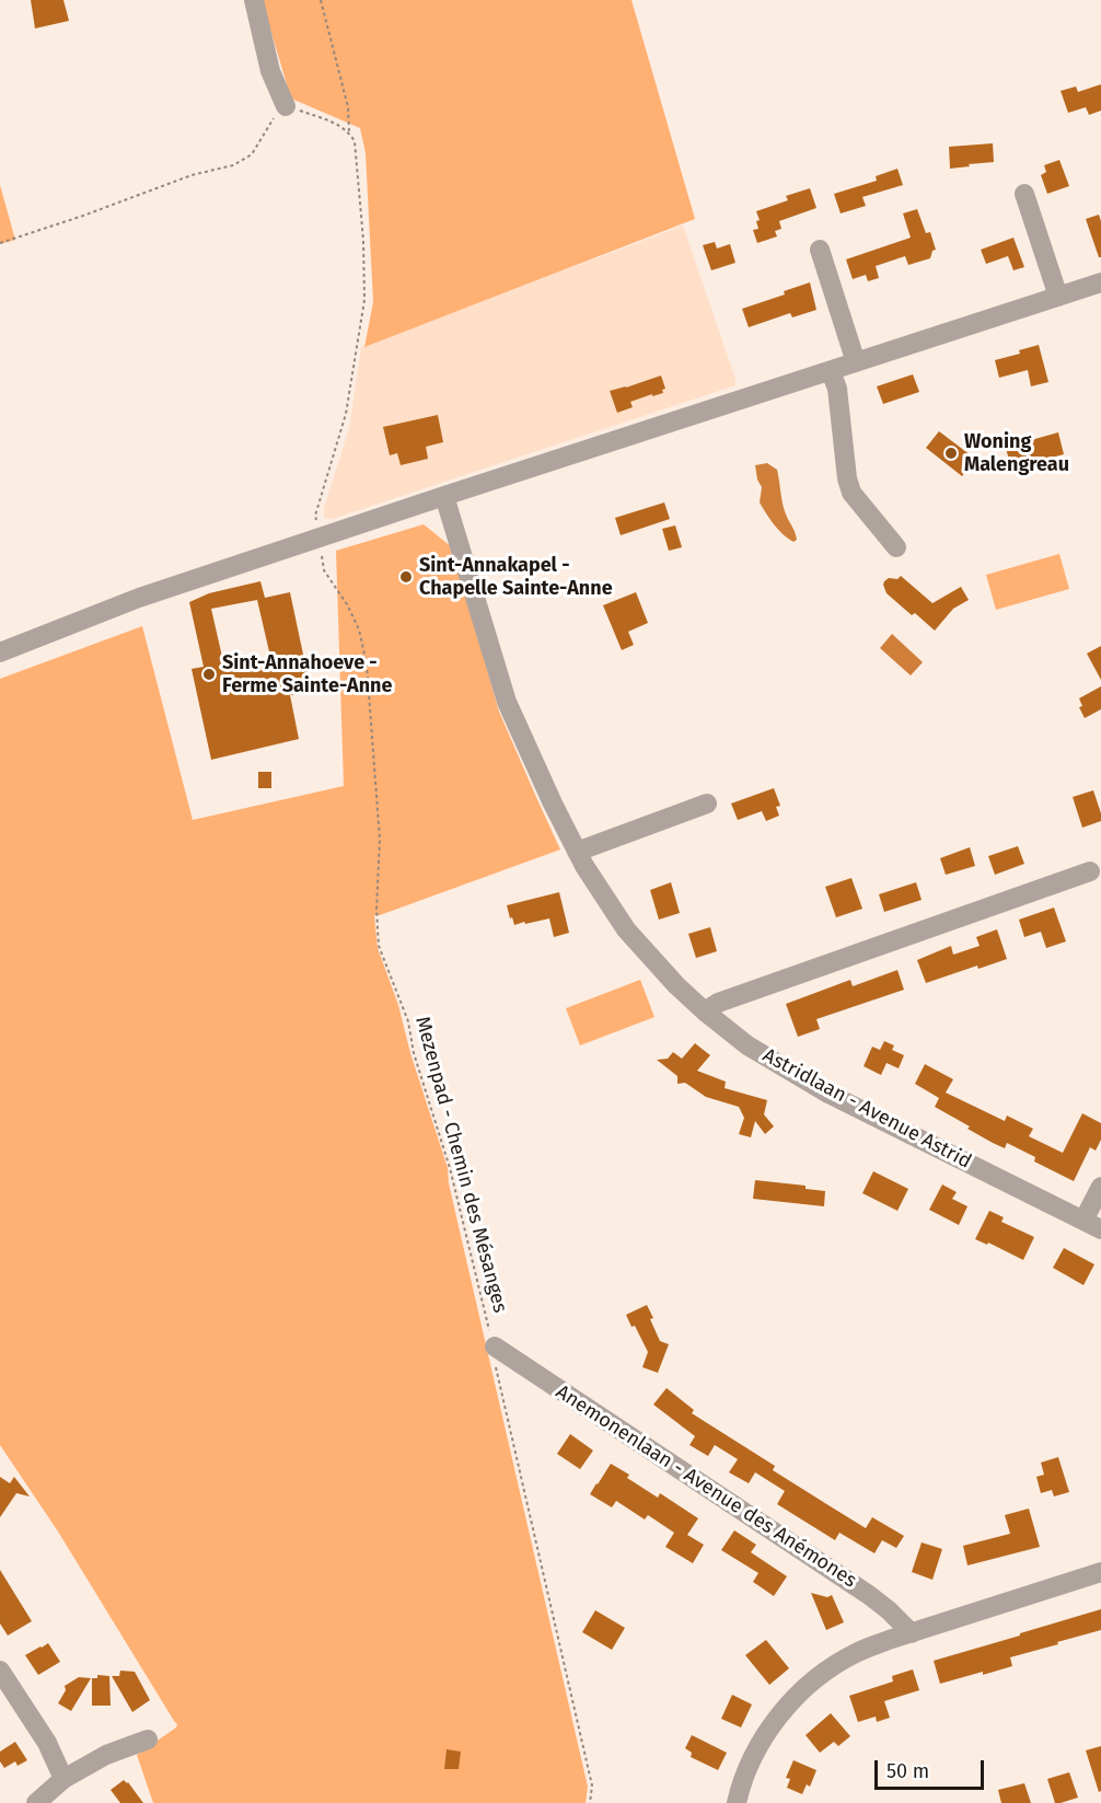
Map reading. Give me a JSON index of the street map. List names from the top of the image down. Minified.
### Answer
{"streets":{"street":["Astridlaan - Avenue Astrid","Anemonenlaan - Avenue des Anémones"],"path":["Mezenpad - Chemin des Mésanges"]},"crossings":[["Mezenpad - Chemin des Mésanges","Anemonenlaan - Avenue des Anémones"]],"places":["Woning Malengreau","Sint-Annakapel - Chapelle Sainte-Anne","Sint-Annahoeve - Ferme Sainte-Anne"],"scale_bar":"50 m"}
